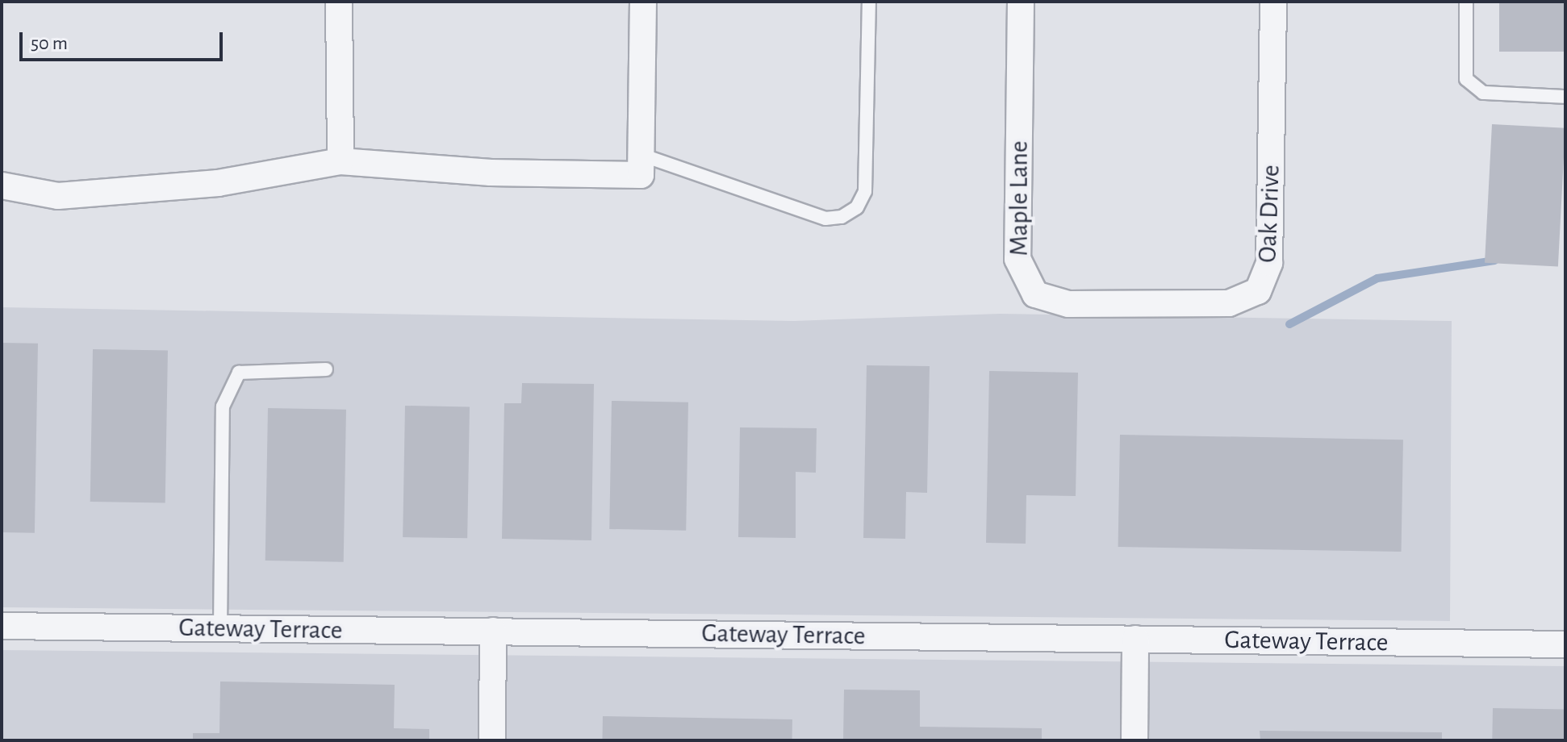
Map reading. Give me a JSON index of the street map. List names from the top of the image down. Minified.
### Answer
{"streets":{"street":["Maple Lane","Oak Drive","Gateway Terrace"]},"crossings":[["Maple Lane","Oak Drive"]],"scale_bar":"50 m"}
